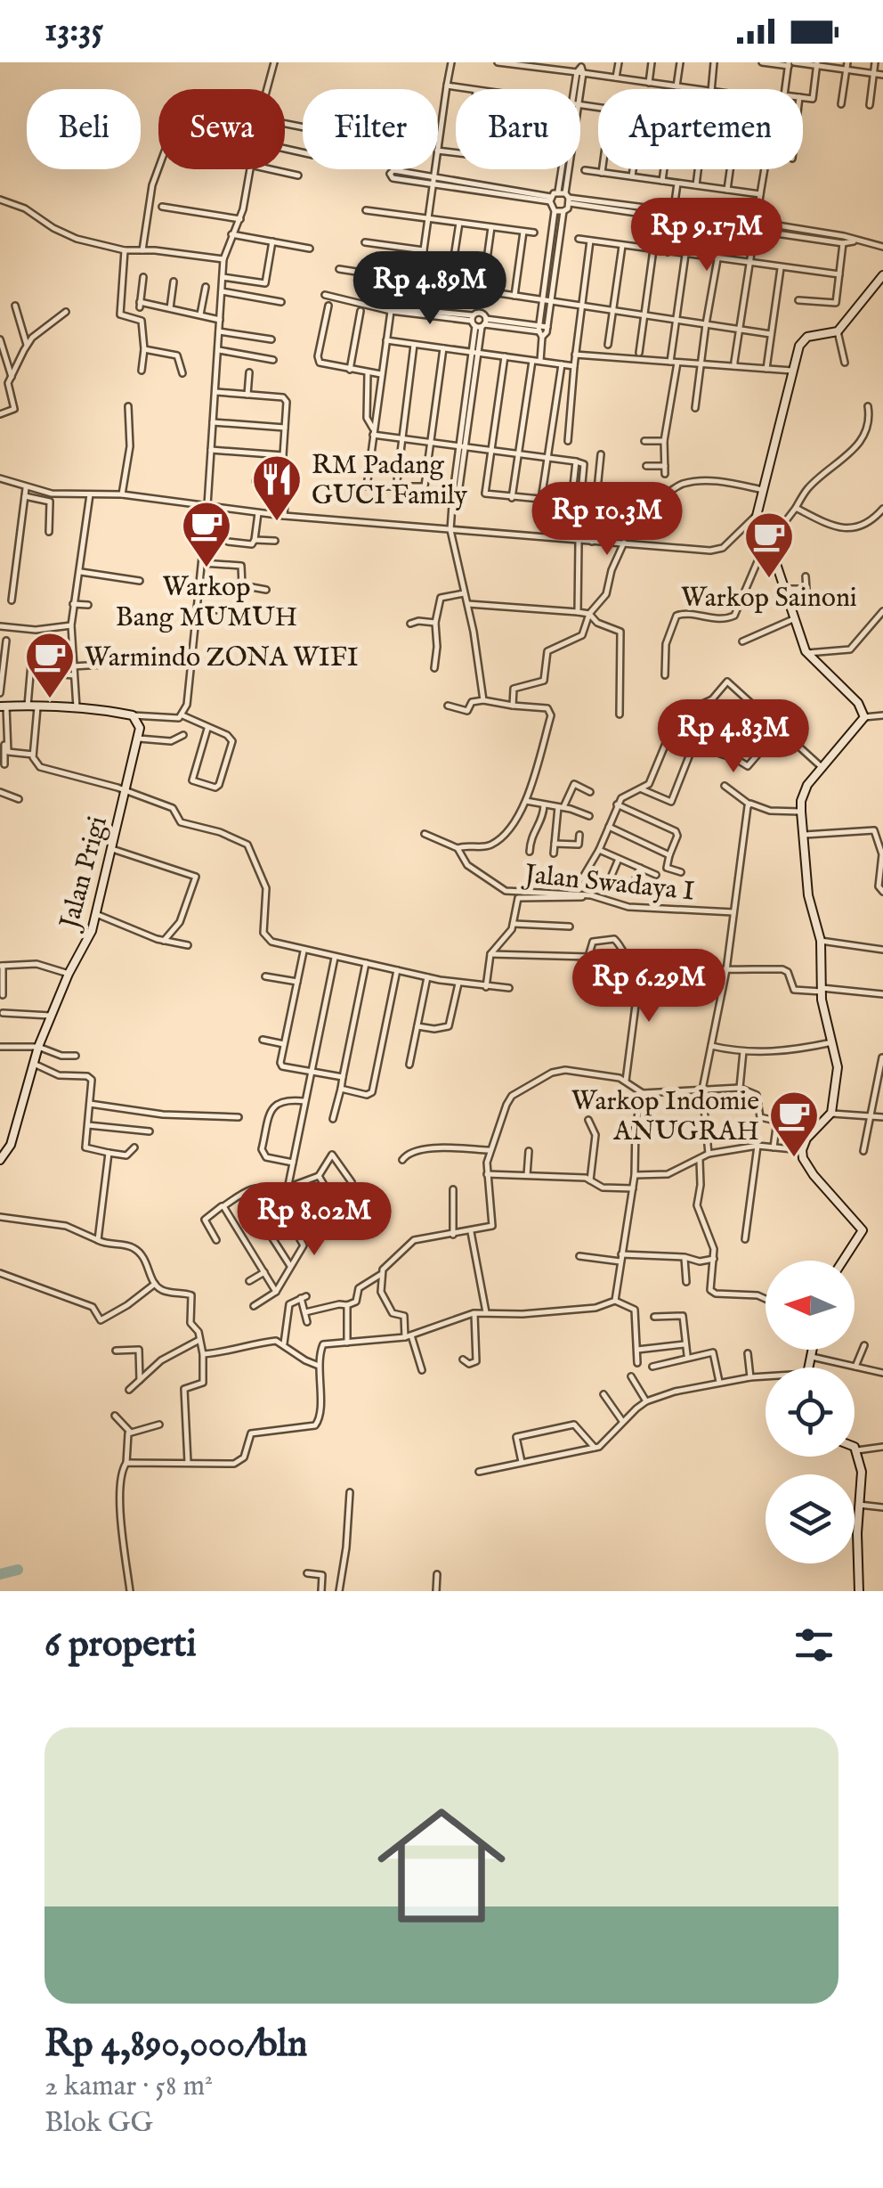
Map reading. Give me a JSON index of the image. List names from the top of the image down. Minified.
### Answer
{"streets":{"street":["Jalan Prigi","Jalan Swadaya I"]},"places":{"restaurant":["RM Padang GUCI Family"],"cafe":["Warkop Bang MUMUH","Warkop Sainoni","Warmindo ZONA WIFI","Warkop Indomie ANUGRAH"]},"north":"left","page":{"status":"13:35","chip":["Beli","Sewa","Filter","Baru","Apartemen"],"price":["Rp 9.17M","Rp 4.89M","Rp 10.3M","Rp 4.83M","Rp 6.29M","Rp 8.02M"],"heading":"6 properti","list":[{"name":"Rp 4,890,000/bln","note":"2 kamar · 58 m² · Blok GG"}]}}
